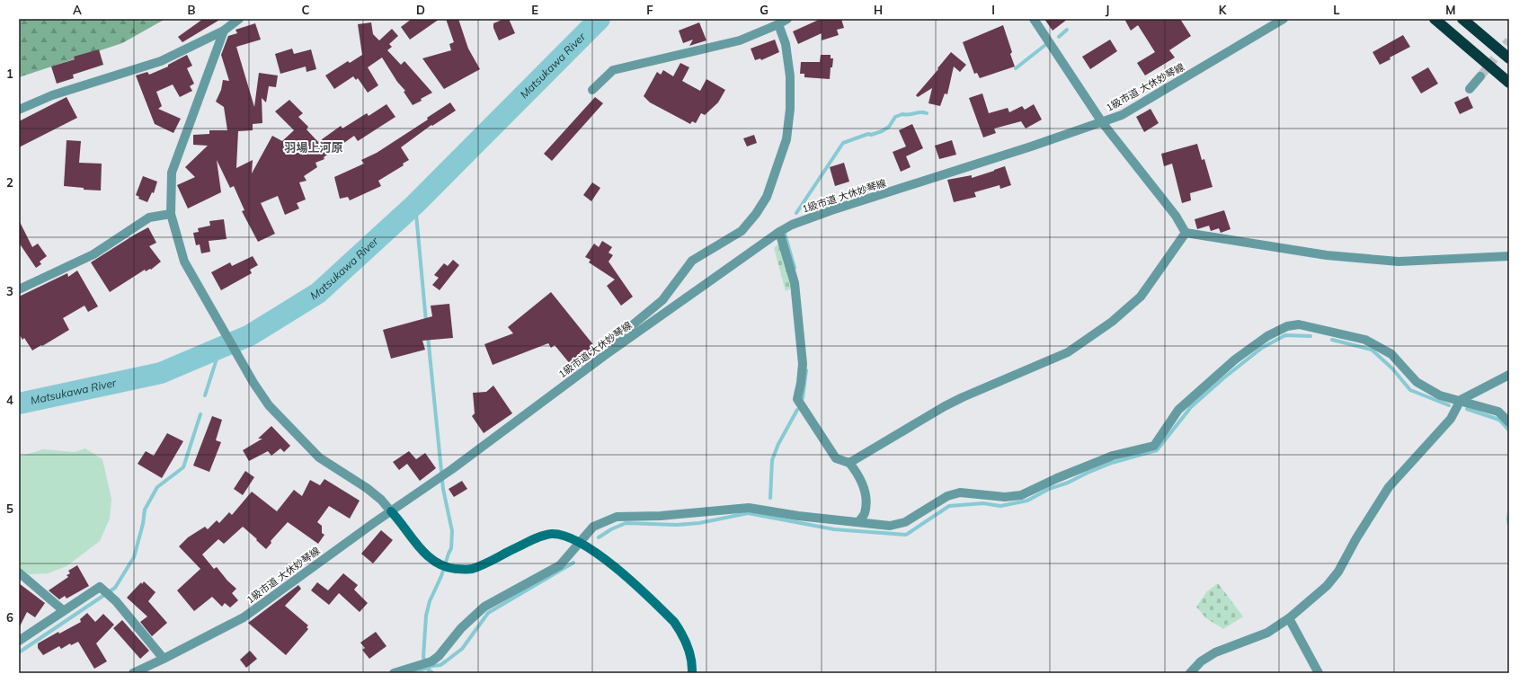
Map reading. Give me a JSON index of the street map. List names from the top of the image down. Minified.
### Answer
{"streets":{"street":["1級市道 大休妙琴線"]},"districts":["羽場上河原"],"water":["Matsukawa River"],"grid":{"columns":["A","B","C","D","E","F","G","H","I","J","K","L","M"],"rows":["1","2","3","4","5","6"]}}
